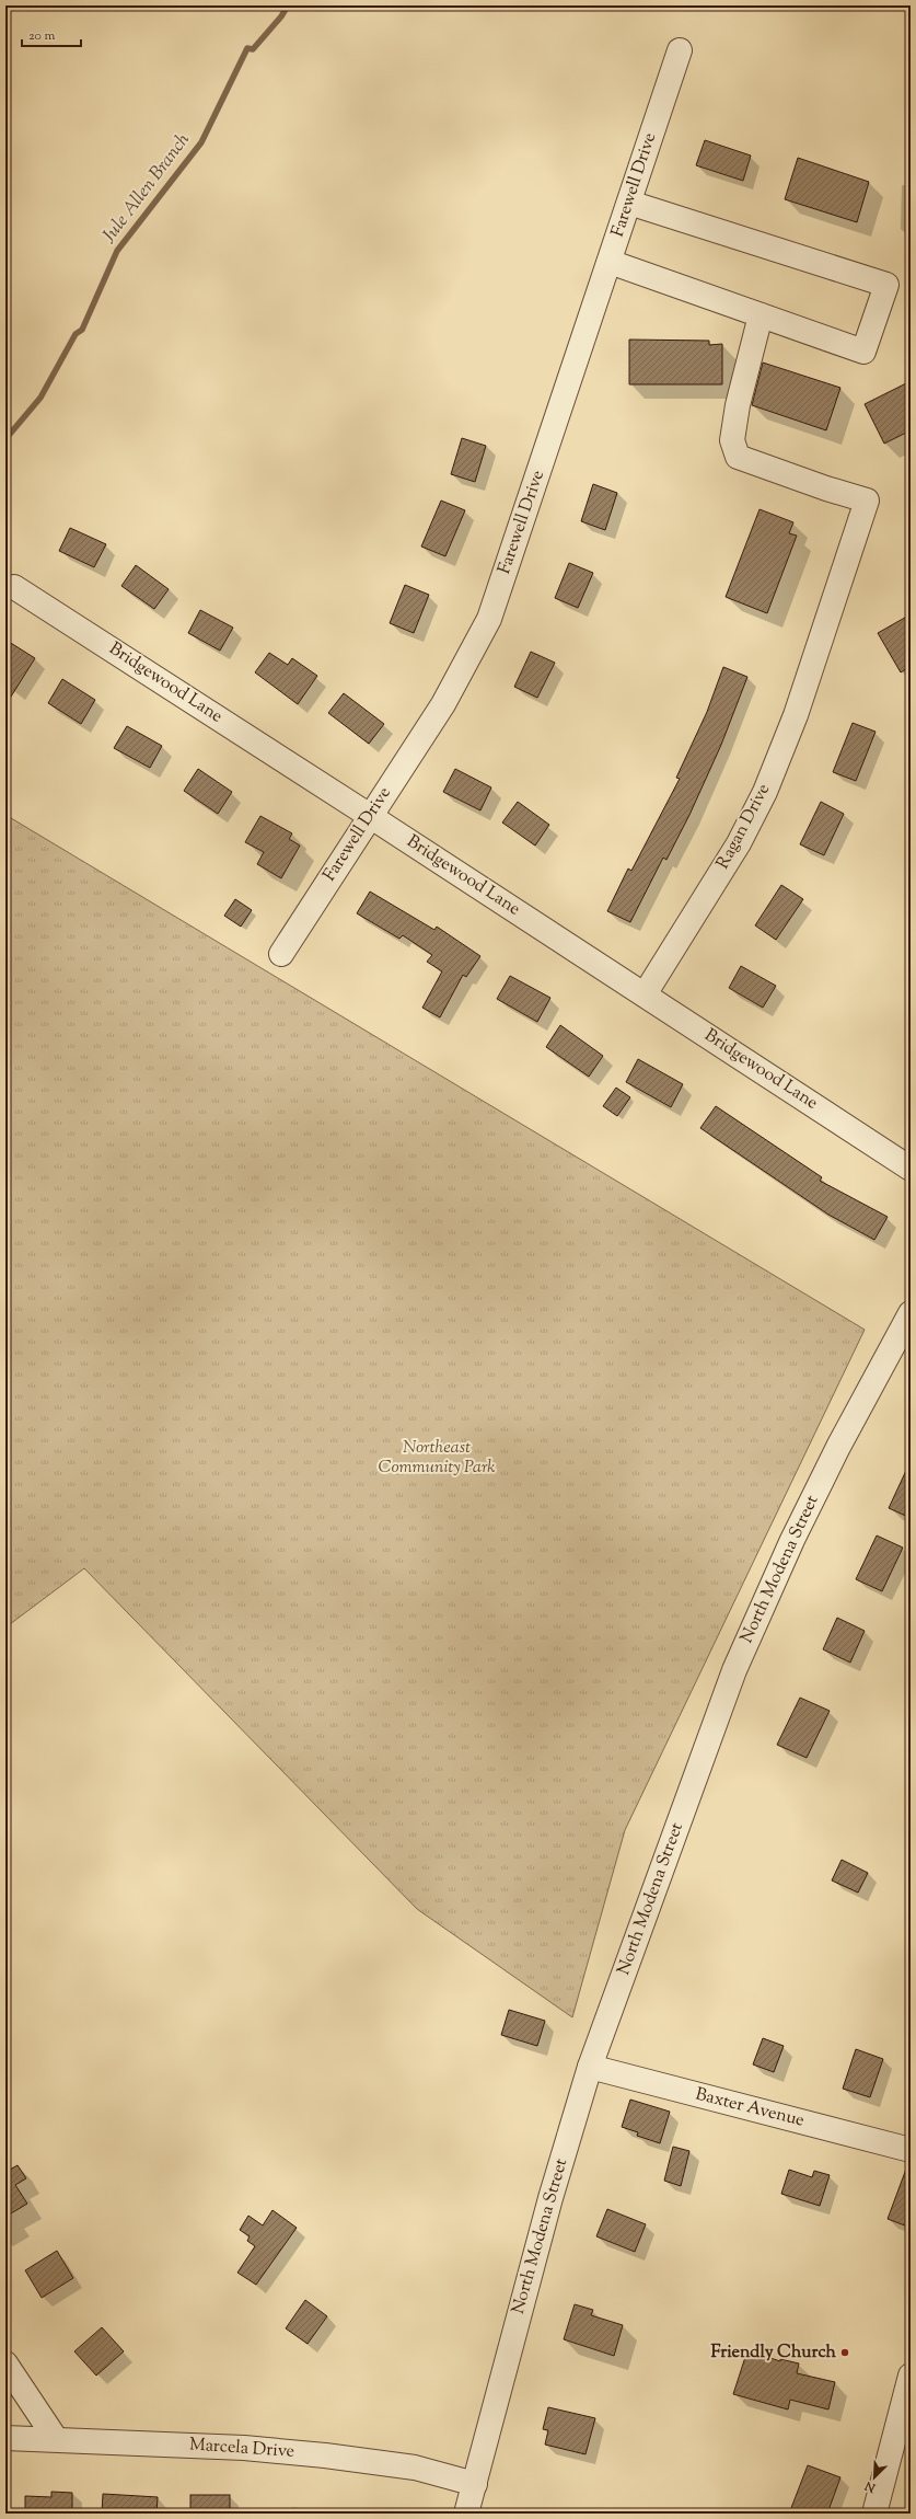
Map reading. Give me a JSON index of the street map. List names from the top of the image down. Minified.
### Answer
{"streets":{"street":["Farewell Drive","Bridgewood Lane","Ragan Drive","North Modena Street","Baxter Avenue","Marcela Drive"]},"crossings":[["Farewell Drive","Bridgewood Lane"],["Bridgewood Lane","Ragan Drive"],["North Modena Street","Baxter Avenue"],["North Modena Street","Marcela Drive"]],"water":["Jule Allen Branch"],"parks":["Northeast Community Park"],"places":["Friendly Church"],"scale_bar":"20 m","north":"bottom left"}
